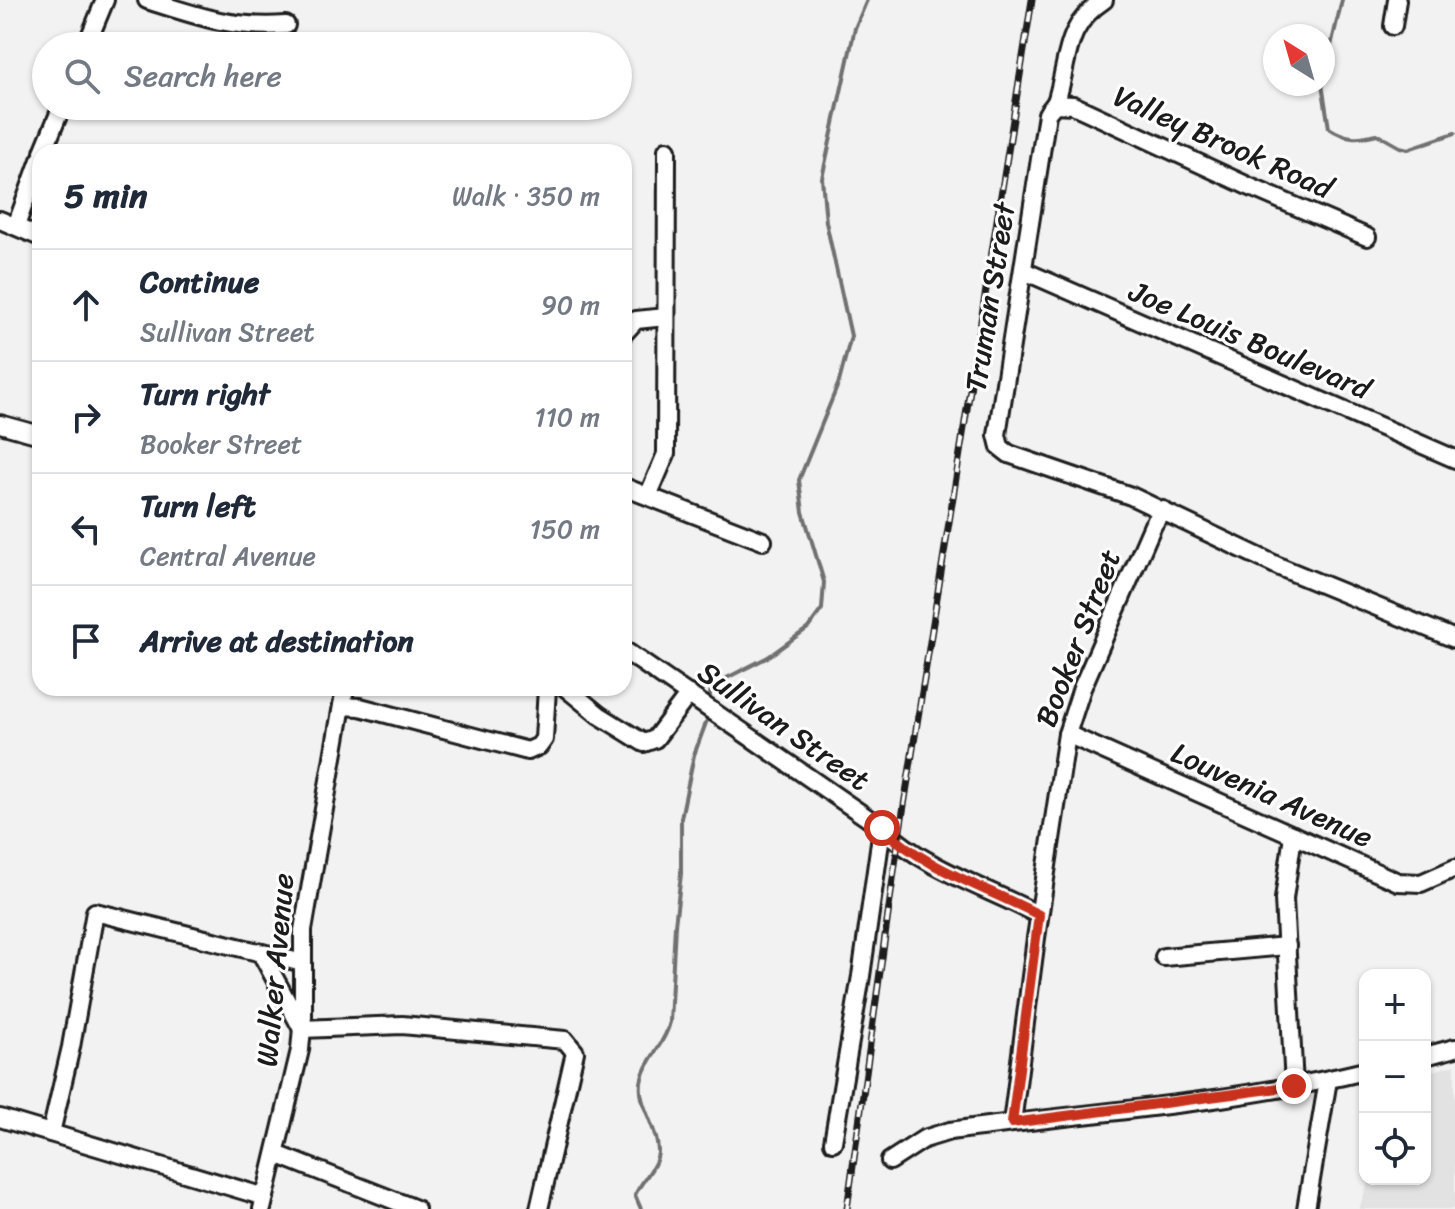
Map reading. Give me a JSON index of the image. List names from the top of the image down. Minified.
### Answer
{"streets":{"street":["Valley Brook Road","Truman Street","Joe Louis Boulevard","Booker Street","Sullivan Street","Louvenia Avenue","Walker Avenue"]},"crossings":[["Valley Brook Road","Truman Street"],["Truman Street","Joe Louis Boulevard"],["Truman Street","Booker Street"],["Booker Street","Sullivan Street"],["Booker Street","Louvenia Avenue"]],"north":"top left","page":{"search":"Search here","heading":["5 min","Walk · 350 m"],"list":[["Continue","Sullivan Street","90 m"],["Turn right","Booker Street","110 m"],["Turn left","Central Avenue","150 m"],"Arrive at destination"],"map_buttons":["+","−"]}}
